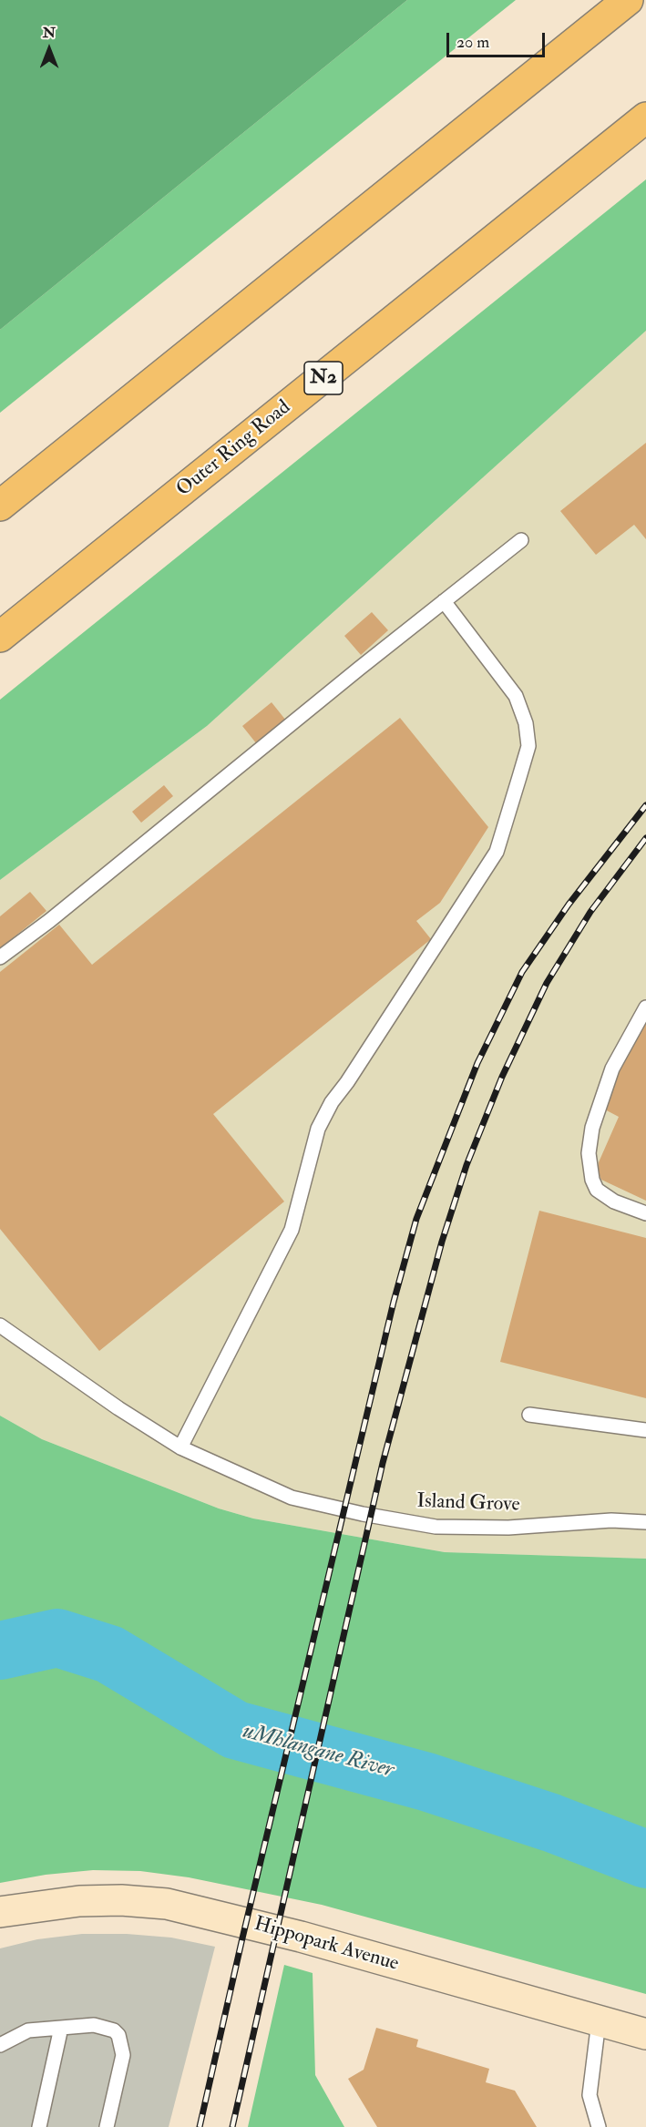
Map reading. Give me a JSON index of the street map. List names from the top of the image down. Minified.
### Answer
{"streets":{"highway":["N2","Outer Ring Road"],"street":["Hippopark Avenue"],"lane":["Island Grove"]},"water":["uMhlangane River"],"scale_bar":"20 m","north":"top"}
